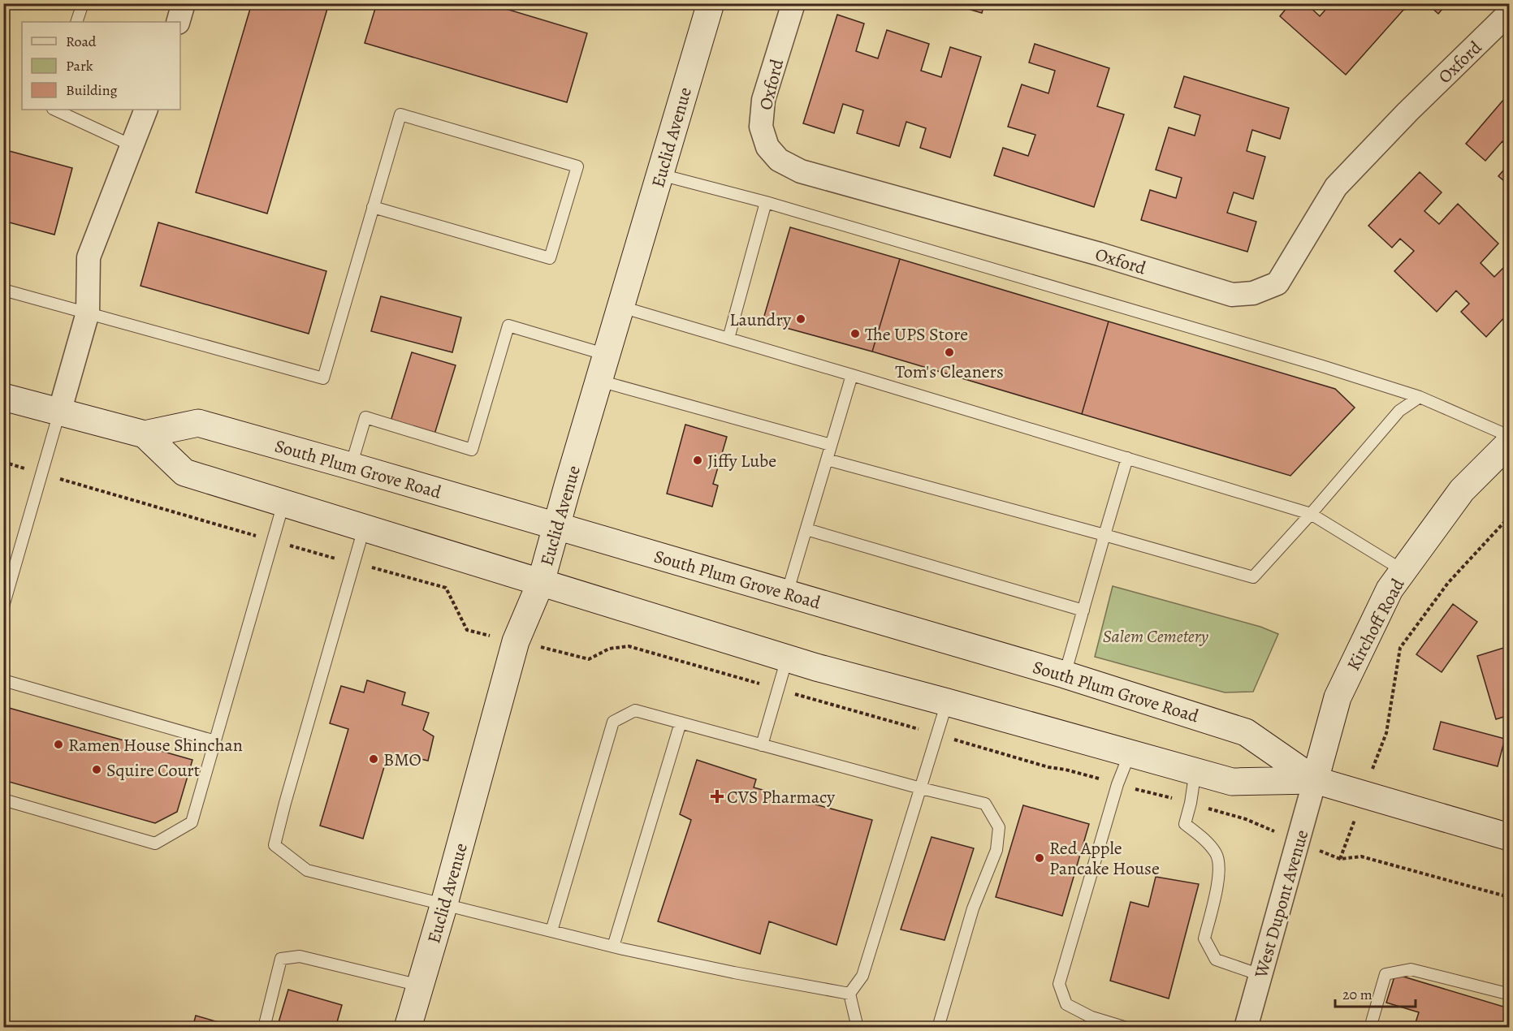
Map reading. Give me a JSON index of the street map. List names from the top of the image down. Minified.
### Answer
{"streets":{"main road":["Euclid Avenue","South Plum Grove Road","Kirchoff Road"],"street":["Oxford","West Dupont Avenue"]},"crossings":[["Euclid Avenue","South Plum Grove Road"],["South Plum Grove Road","Kirchoff Road"],["South Plum Grove Road","West Dupont Avenue"],["Kirchoff Road","West Dupont Avenue"]],"parks":["Salem Cemetery"],"places":{"other":["Laundry","The UPS Store","Tom's Cleaners","Jiffy Lube","Ramen House Shinchan","BMO","Squire Court","Red Apple Pancake House"],"health":["CVS Pharmacy"]},"legend":["Road","Park","Building"],"scale_bar":"20 m"}
